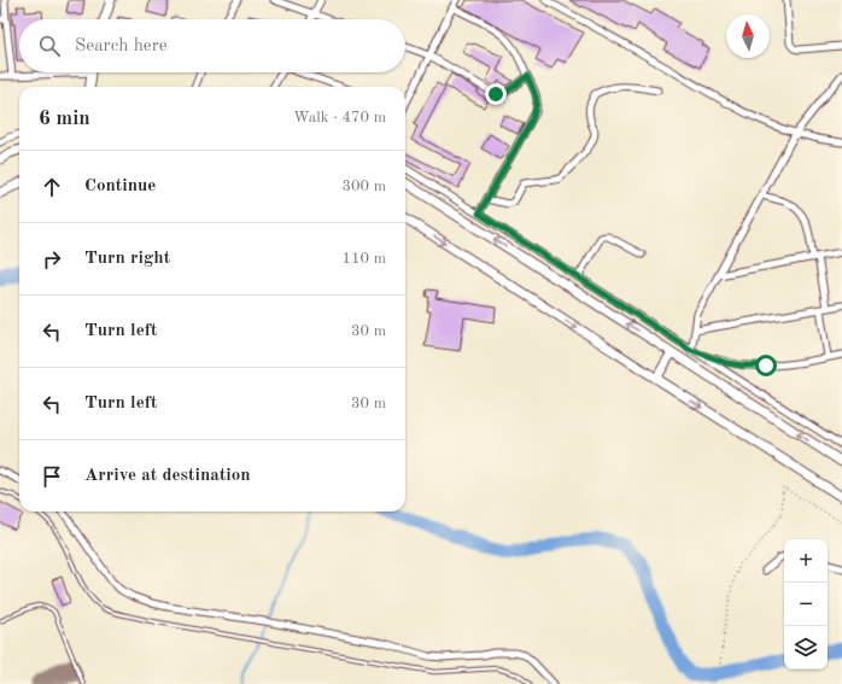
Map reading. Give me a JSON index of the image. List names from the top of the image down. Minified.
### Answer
{"north":"top","page":{"search":"Search here","heading":["6 min","Walk · 470 m"],"list":[["Continue","300 m"],["Turn right","110 m"],["Turn left","30 m"],["Turn left","30 m"],"Arrive at destination"],"map_buttons":["+","−"]}}
